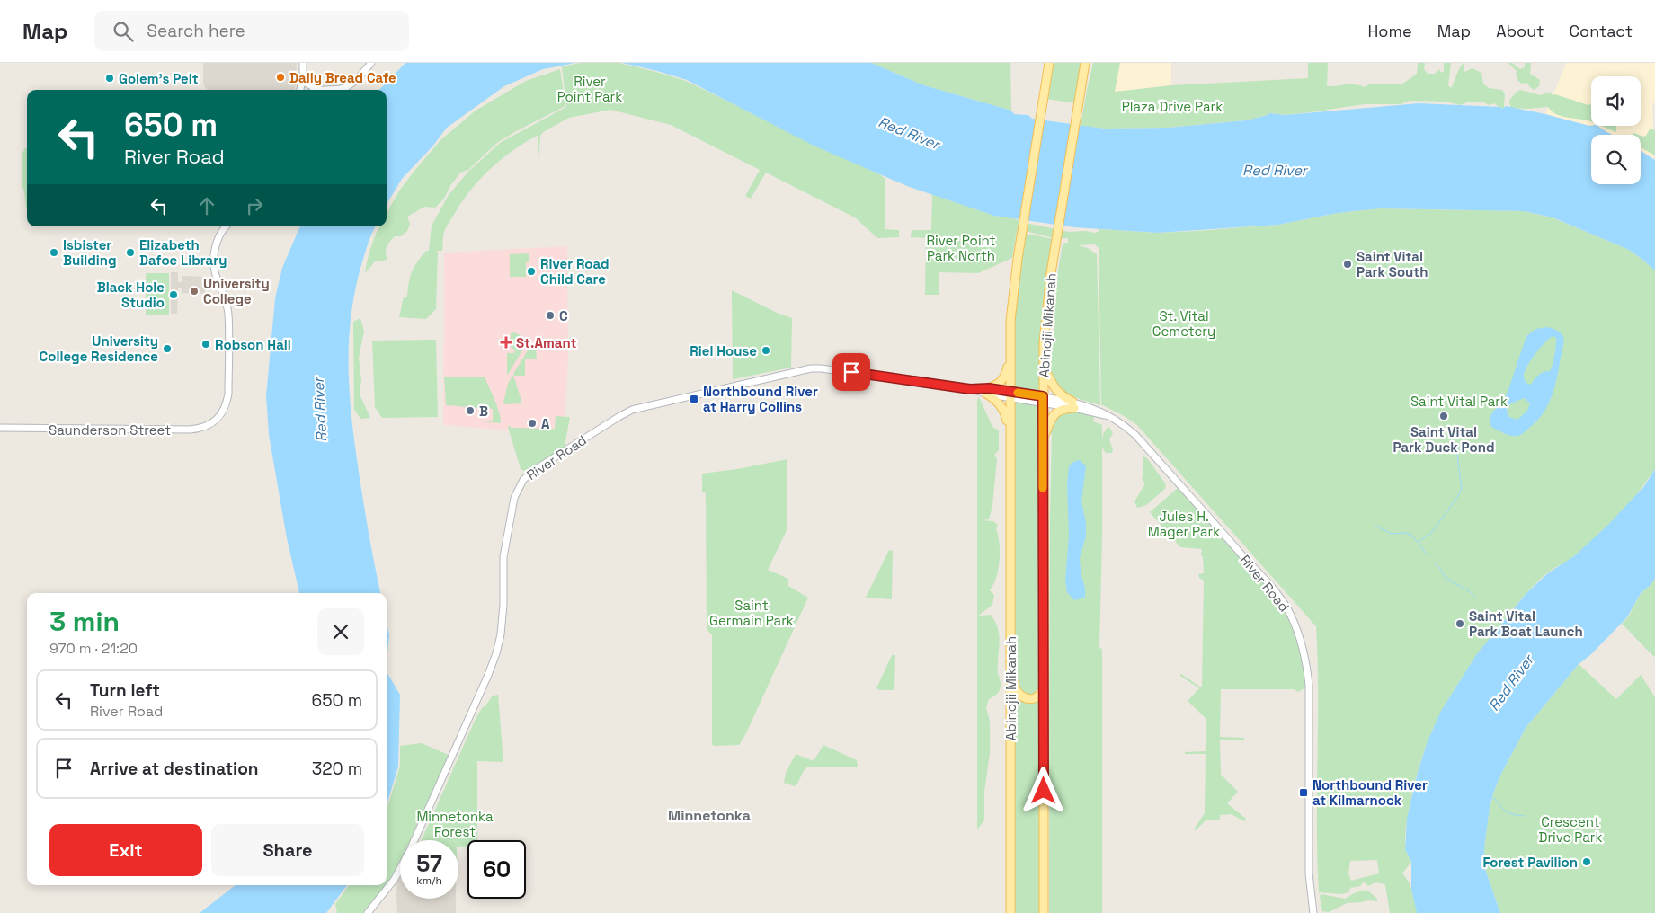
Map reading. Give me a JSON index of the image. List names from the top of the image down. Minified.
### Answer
{"streets":{"main road":["Abinojii Mikanah"],"street":["Saunderson Street","River Road"]},"crossings":[["Abinojii Mikanah","River Road"]],"districts":["Minnetonka"],"water":["Red River"],"parks":["River Point Park","Plaza Drive Park","River Point Park North","St. Vital Cemetery","Saint Vital Park","Jules H. Mager Park","Saint Germain Park","Minnetonka Forest","Crescent Drive Park"],"places":{"other":["Daily Bread Cafe","Golem's Pelt","Isbister Building","Elizabeth Dafoe Library","Saint Vital Park South","River Road Child Care","University College","Black Hole Studio","C","Robson Hall","University College Residence","Riel House","B","Saint Vital Park Duck Pond","A","Saint Vital Park Boat Launch","Forest Pavilion"],"health":["St.Amant"],"transit":["Northbound River at Harry Collins","Northbound River at Kilmarnock"]},"page":{"header":"Map","search":"Search here","nav":["Home","Map","About","Contact"],"turn":["650 m","River Road"],"heading":["3 min","970 m · 21:20"],"list":[{"name":"Turn left","note":"River Road","value":"650 m"},{"name":"Arrive at destination","value":"320 m"}],"buttons":["Exit","Share"],"speed":"57 km/h","limit":"60"}}
